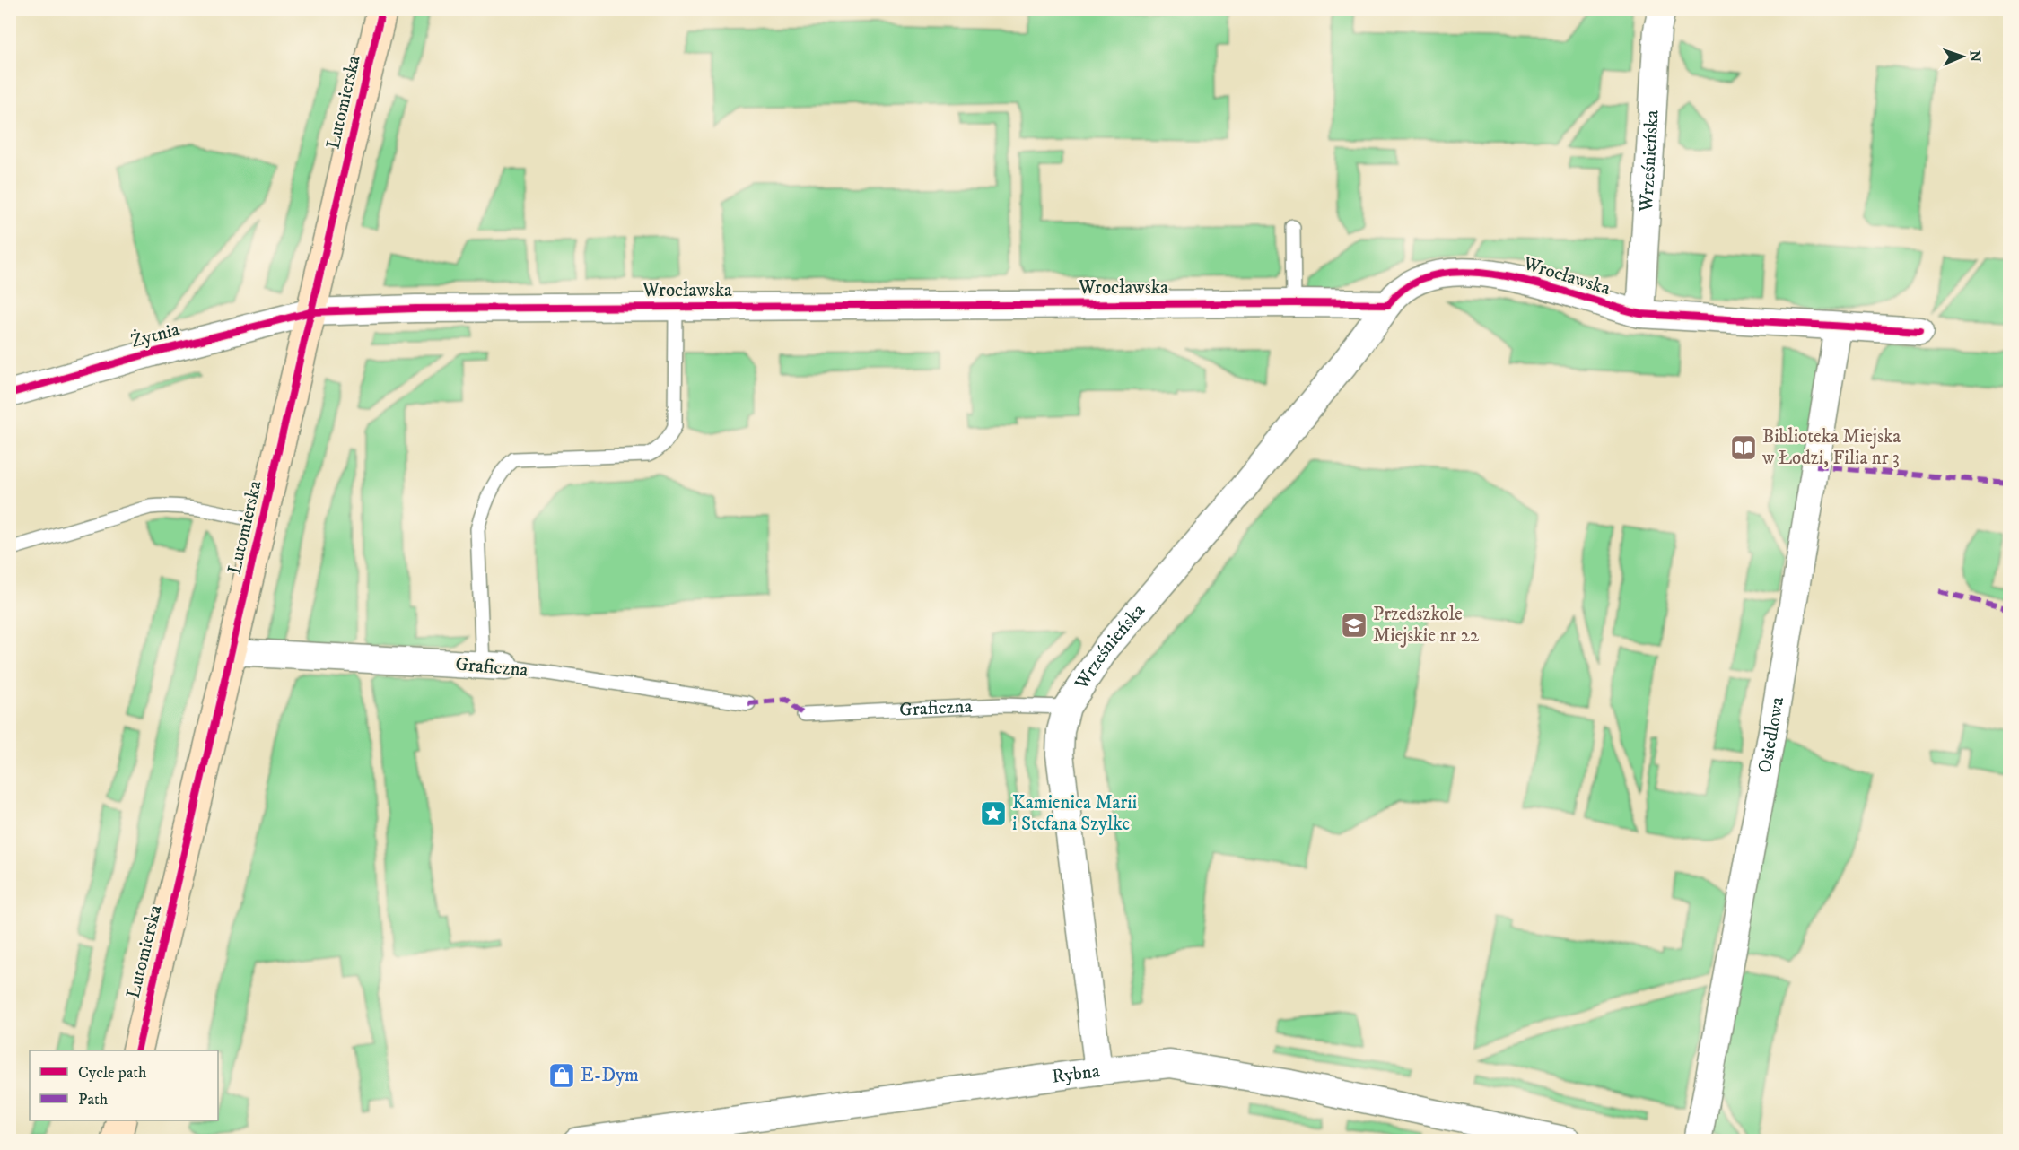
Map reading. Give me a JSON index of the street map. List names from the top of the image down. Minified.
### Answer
{"streets":{"main road":["Lutomierska"],"street":["Wrześnieńska","Wrocławska","Żytnia","Graficzna","Osiedlowa","Rybna"]},"crossings":[["Lutomierska","Wrocławska"],["Lutomierska","Żytnia"],["Lutomierska","Graficzna"],["Wrześnieńska","Wrocławska"],["Wrześnieńska","Graficzna"],["Wrześnieńska","Rybna"],["Wrocławska","Żytnia"],["Wrocławska","Osiedlowa"]],"places":{"library":["Biblioteka Miejska w Łodzi, Filia nr 3"],"school or university":["Przedszkole Miejskie nr 22"],"place":["Kamienica Marii i Stefana Szylke"],"shop":["E-Dym"]},"legend":["Cycle path","Path"],"north":"right"}
